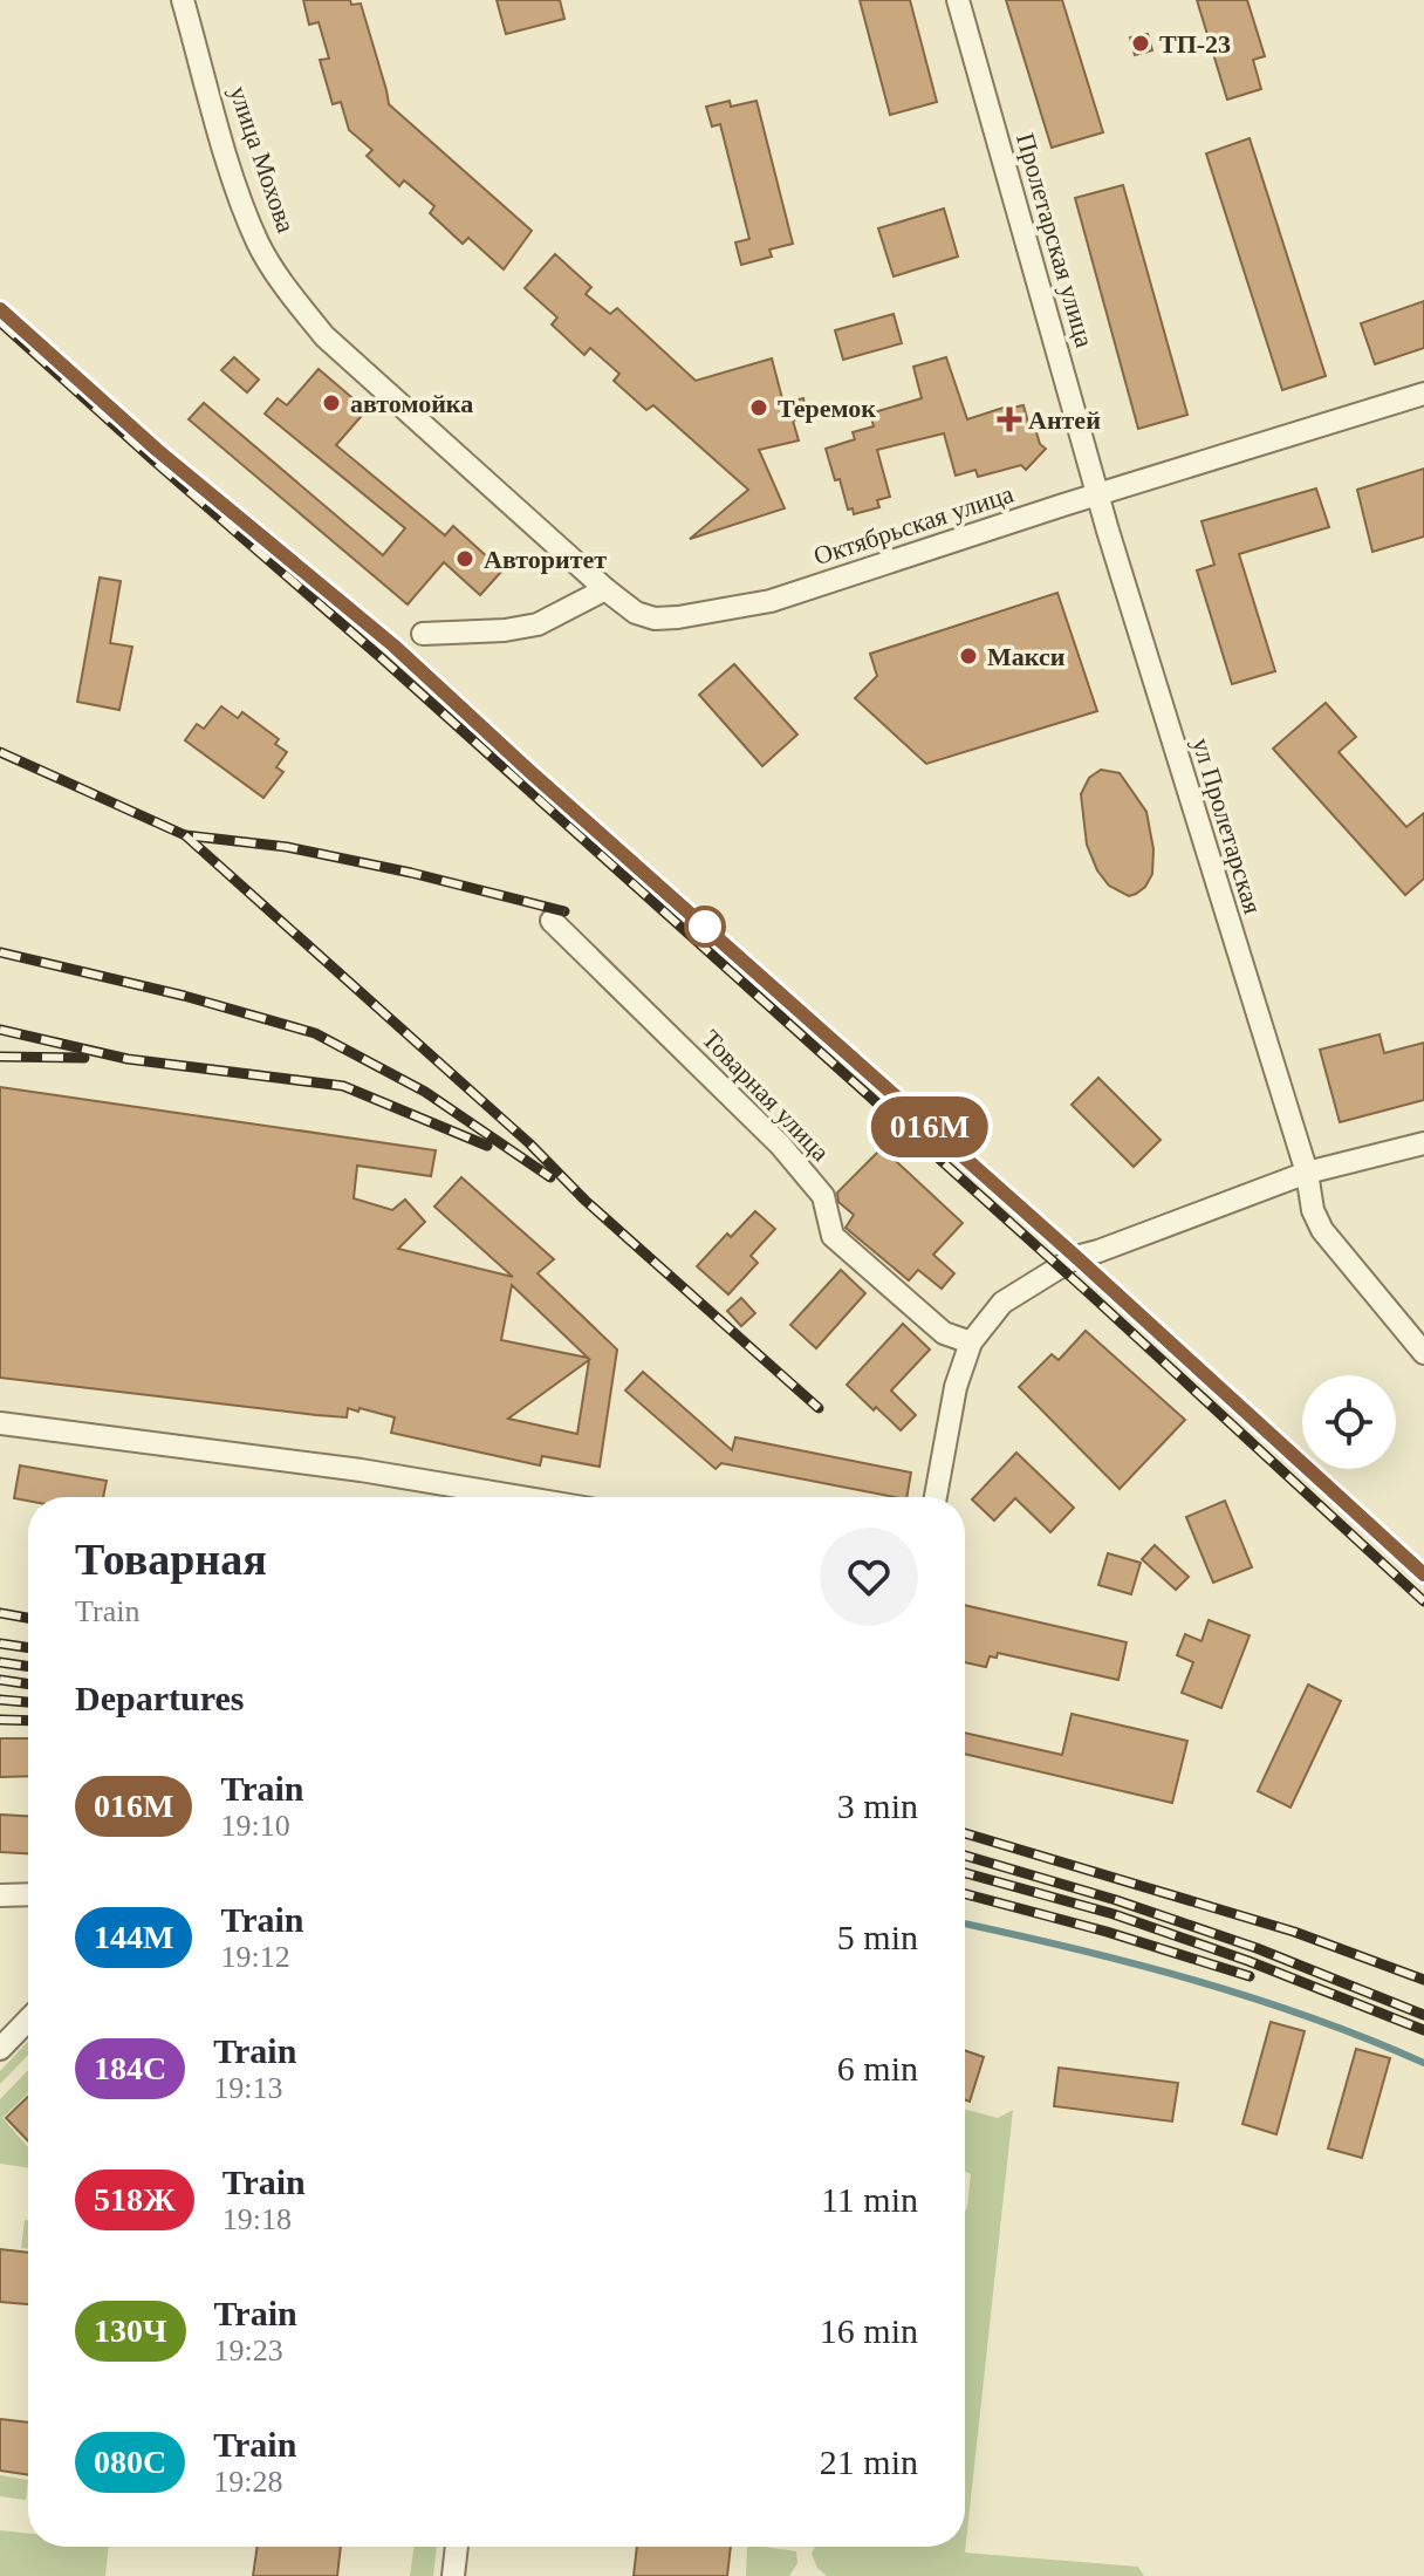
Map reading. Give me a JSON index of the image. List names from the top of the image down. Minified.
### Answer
{"streets":{"street":["улица Мохова","Пролетарская улица","Октябрьская улица","ул Пролетарская","Товарная улица"]},"crossings":[["улица Мохова","Октябрьская улица"],["Пролетарская улица","Октябрьская улица"],["Пролетарская улица","ул Пролетарская"],["Октябрьская улица","ул Пролетарская"]],"places":{"other":["ТП-23","автомойка","Теремок","Авторитет","Макси"],"health":["Антей"]},"page":{"on_map":"016М","heading":[["Товарная","Train"],"Departures"],"list":[{"mark":"016М","name":"Train","note":"19:10","value":"3 min"},{"mark":"144М","name":"Train","note":"19:12","value":"5 min"},{"mark":"184С","name":"Train","note":"19:13","value":"6 min"},{"mark":"518Ж","name":"Train","note":"19:18","value":"11 min"},{"mark":"130Ч","name":"Train","note":"19:23","value":"16 min"},{"mark":"080С","name":"Train","note":"19:28","value":"21 min"}]}}
